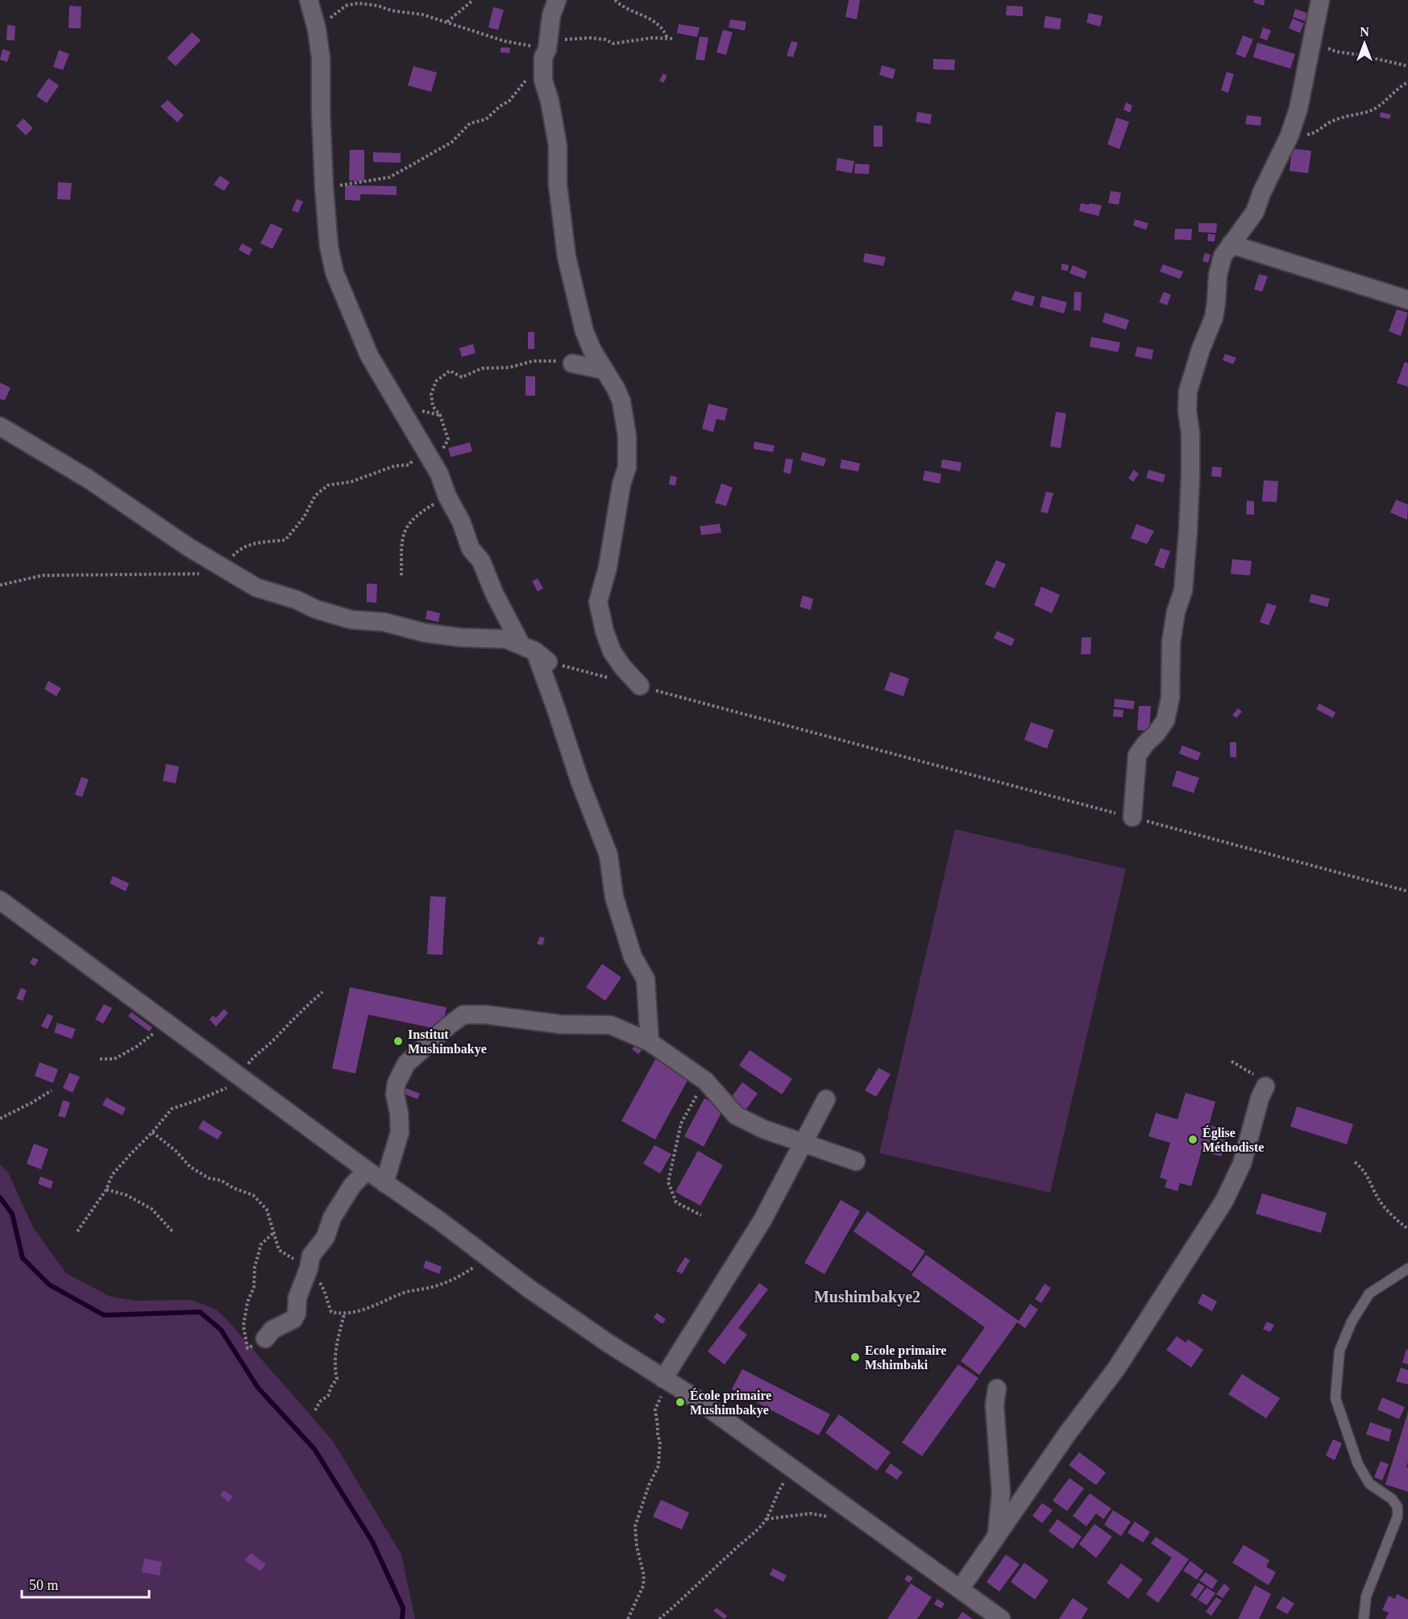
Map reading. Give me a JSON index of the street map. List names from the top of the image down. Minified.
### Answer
{"districts":["Mushimbakye2"],"places":["Institut Mushimbakye","Église Méthodiste","Ecole primaire Mshimbaki","École primaire Mushimbakye"],"scale_bar":"50 m","north":"top"}
